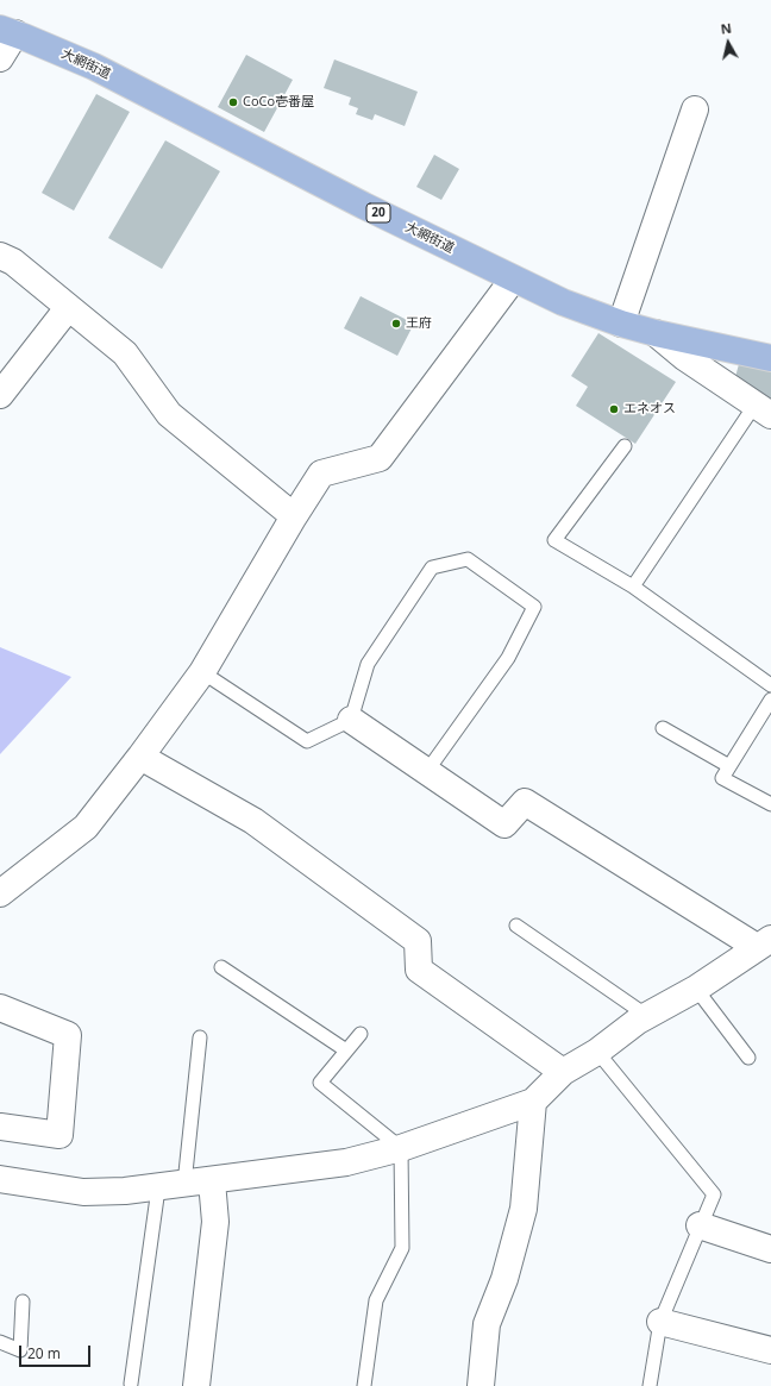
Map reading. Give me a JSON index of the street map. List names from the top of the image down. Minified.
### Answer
{"streets":{"main road":["大網街道","20"]},"places":["CoCo壱番屋","王府","エネオス"],"scale_bar":"20 m","north":"top"}
